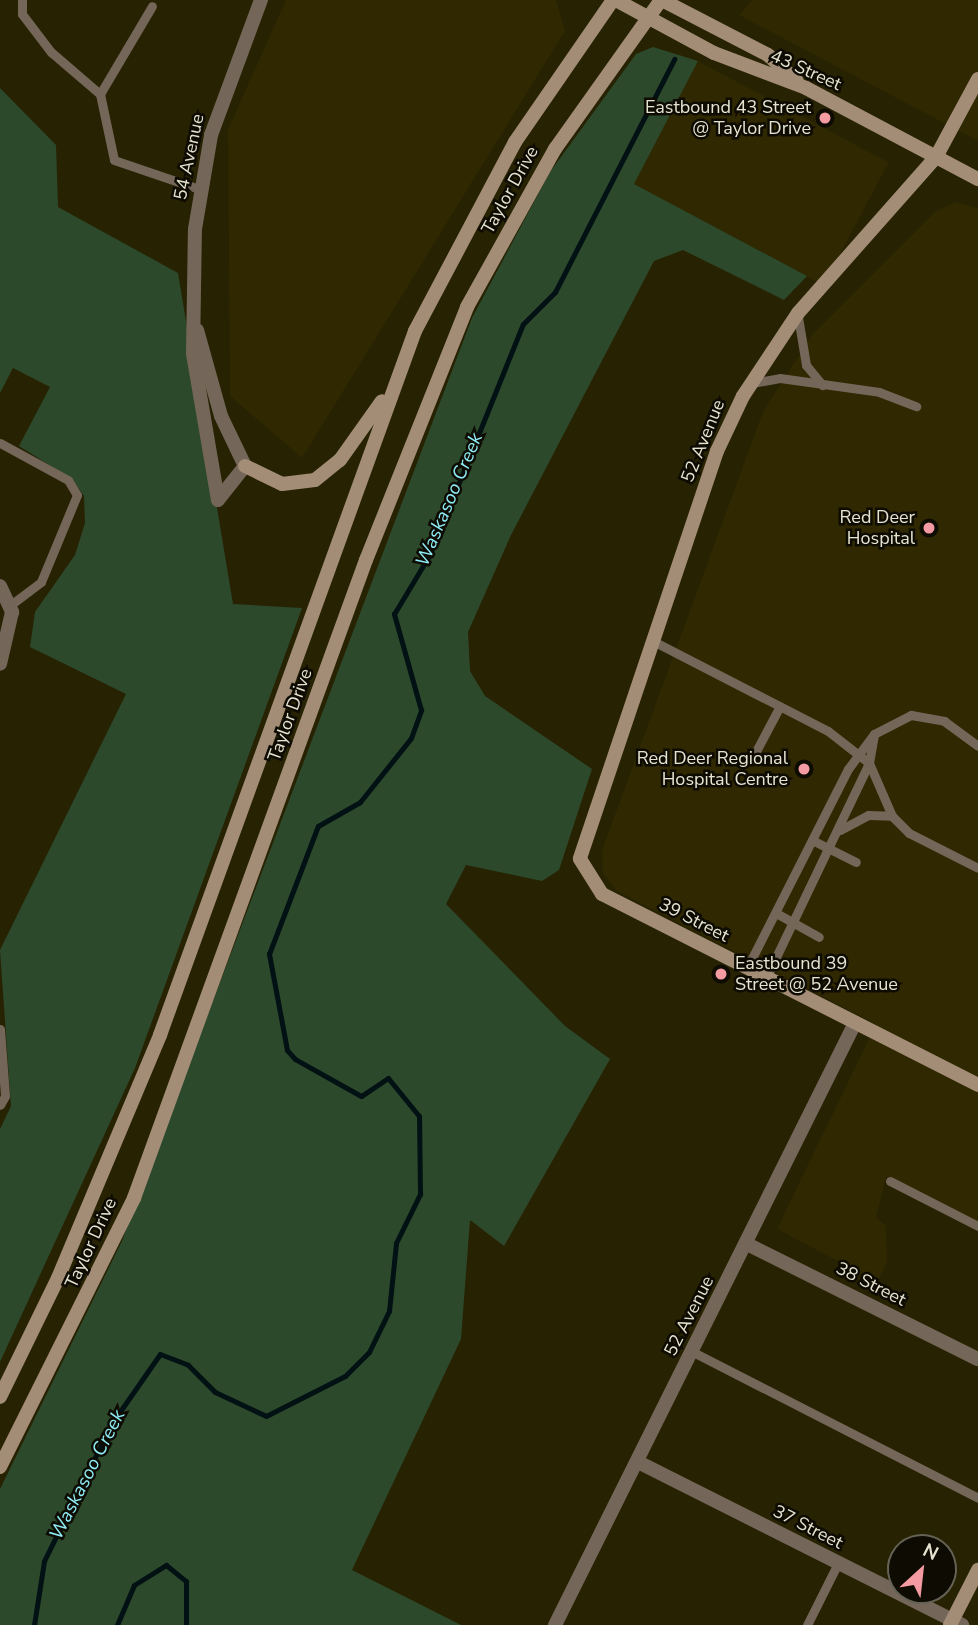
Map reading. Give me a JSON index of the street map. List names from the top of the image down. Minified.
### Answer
{"streets":{"main road":["43 Street","Taylor Drive","52 Avenue","39 Street"],"street":["54 Avenue","38 Street","37 Street"]},"crossings":[["43 Street","Taylor Drive"],["43 Street","52 Avenue"],["52 Avenue","39 Street"],["52 Avenue","38 Street"],["52 Avenue","37 Street"]],"water":["Waskasoo Creek"],"places":["Eastbound 43 Street @ Taylor Drive","Red Deer Hospital","Red Deer Regional Hospital Centre","Eastbound 39 Street @ 52 Avenue"],"north":"top right"}
